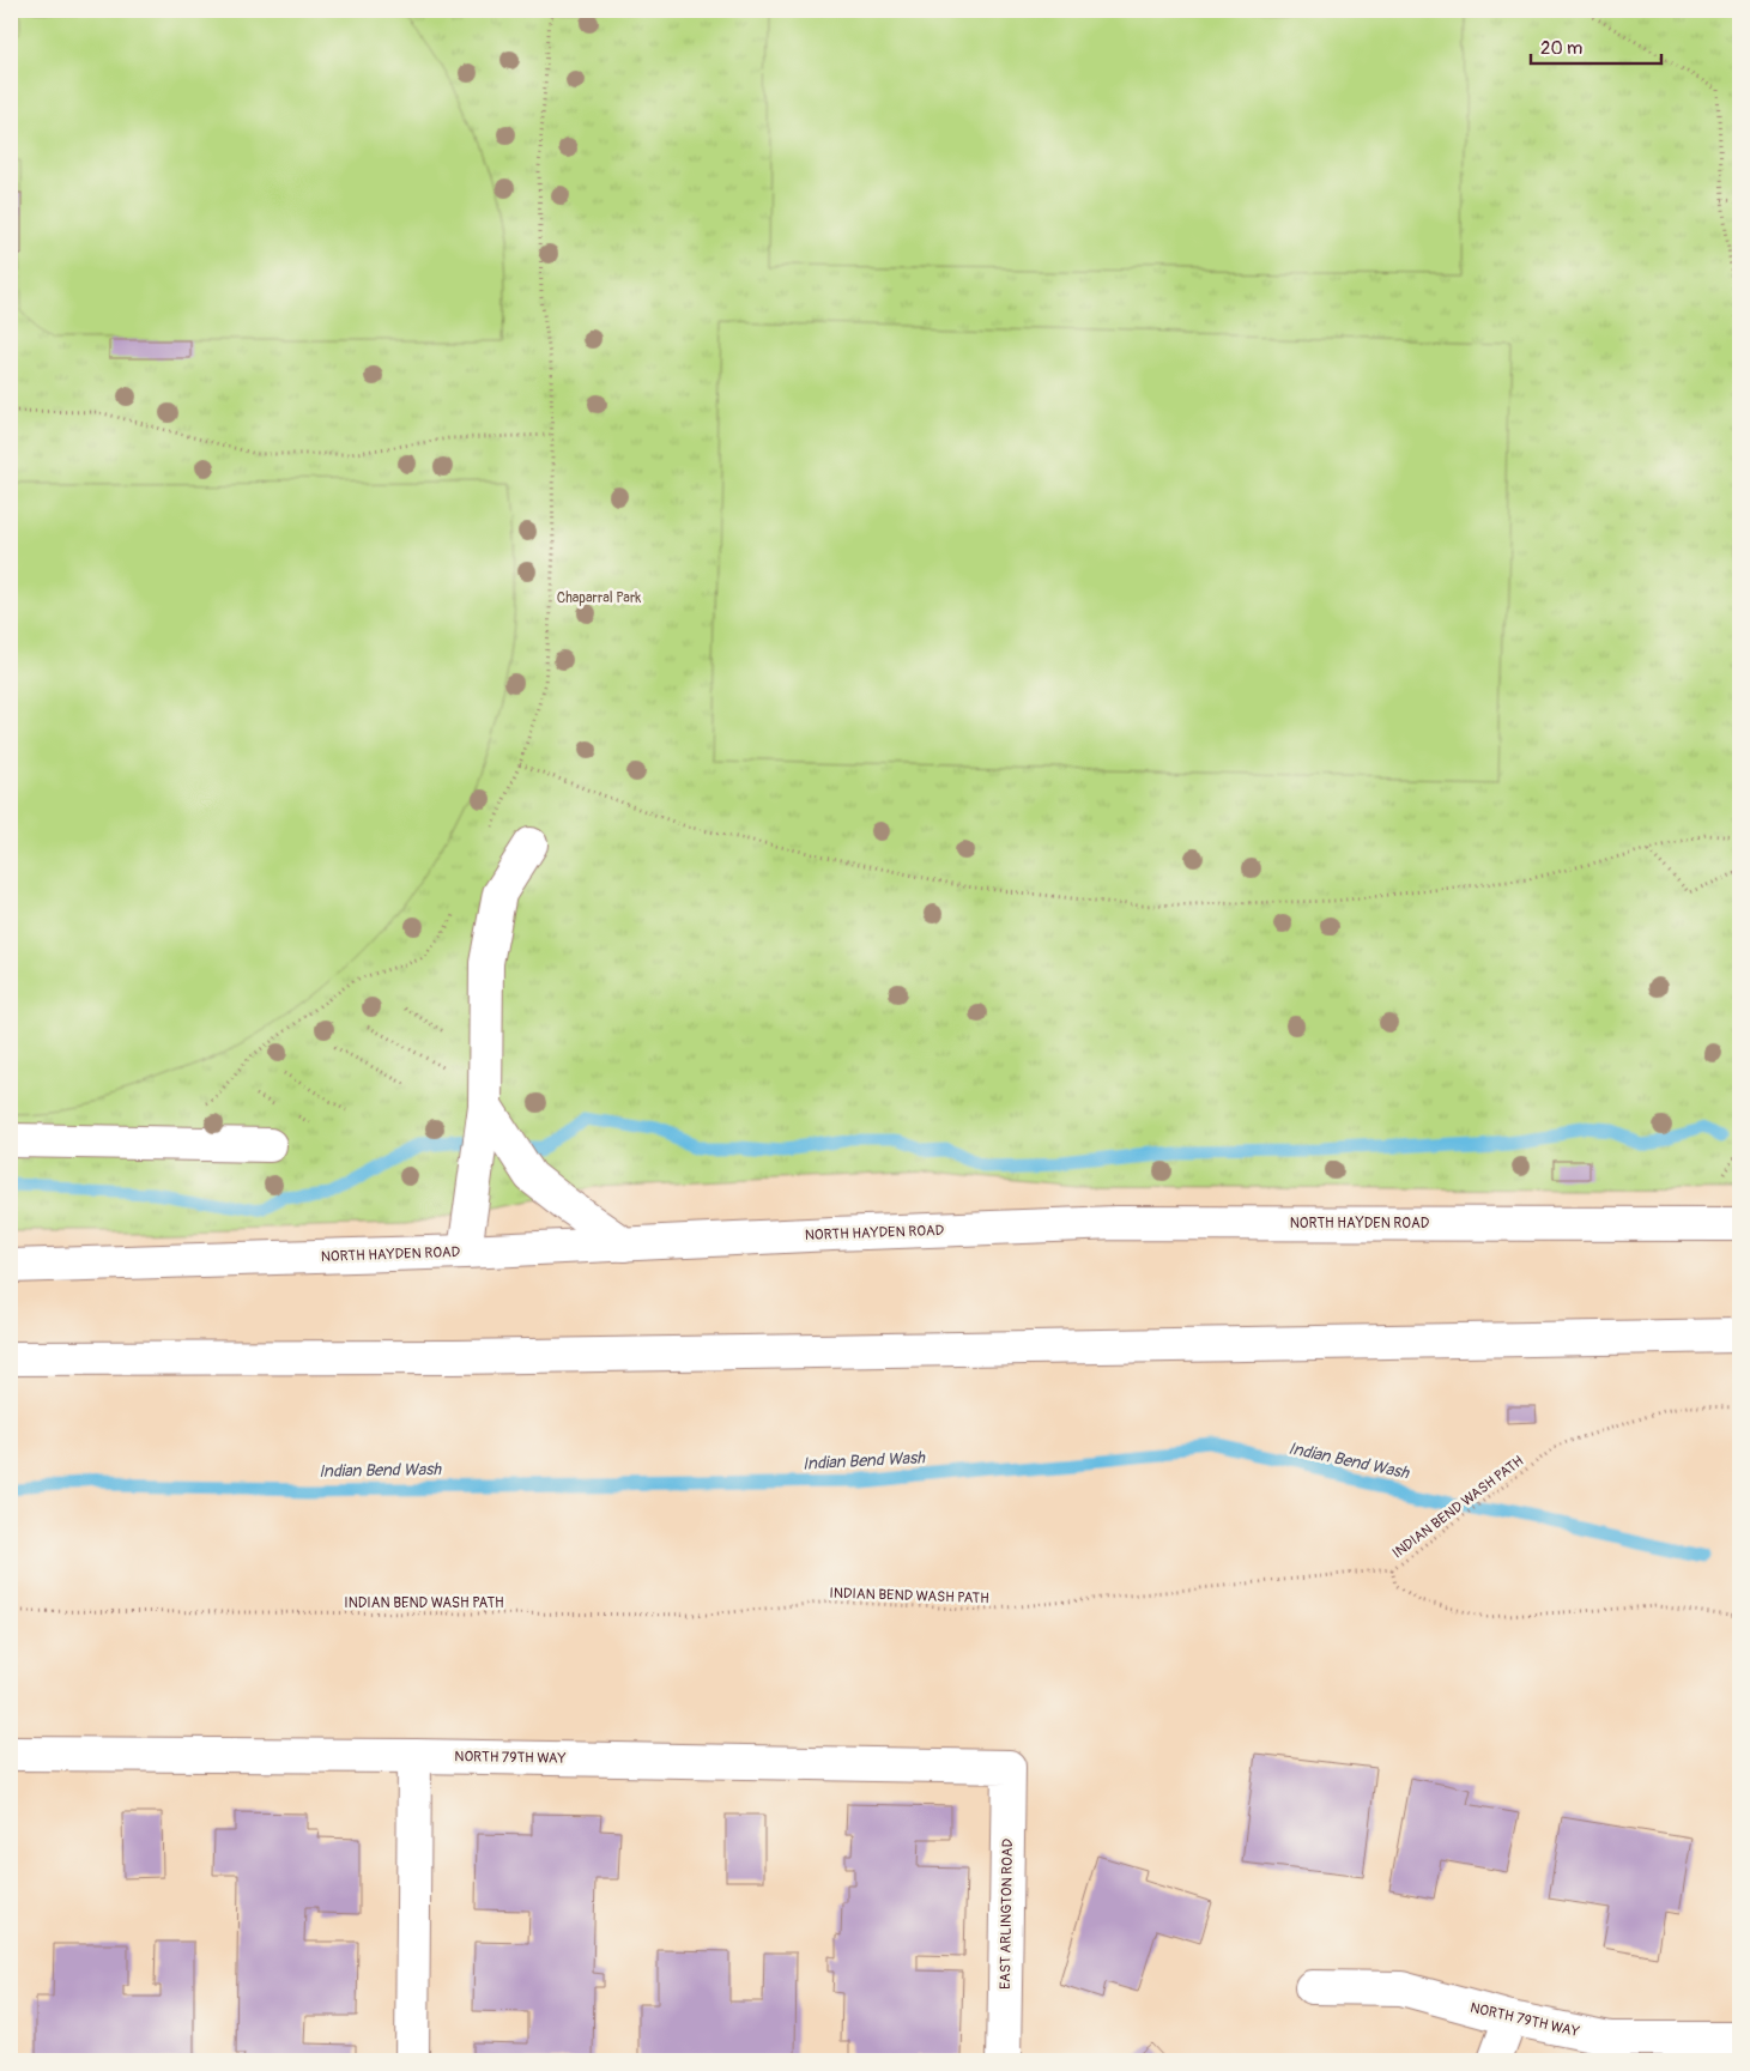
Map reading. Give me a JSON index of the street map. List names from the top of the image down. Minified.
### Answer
{"streets":{"main road":["NORTH HAYDEN ROAD","NORTH 79TH WAY","EAST ARLINGTON ROAD"],"path":["INDIAN BEND WASH PATH"]},"crossings":[["NORTH 79TH WAY","EAST ARLINGTON ROAD"]],"water":["Indian Bend Wash"],"parks":["Chaparral Park"],"scale_bar":"20 m"}
